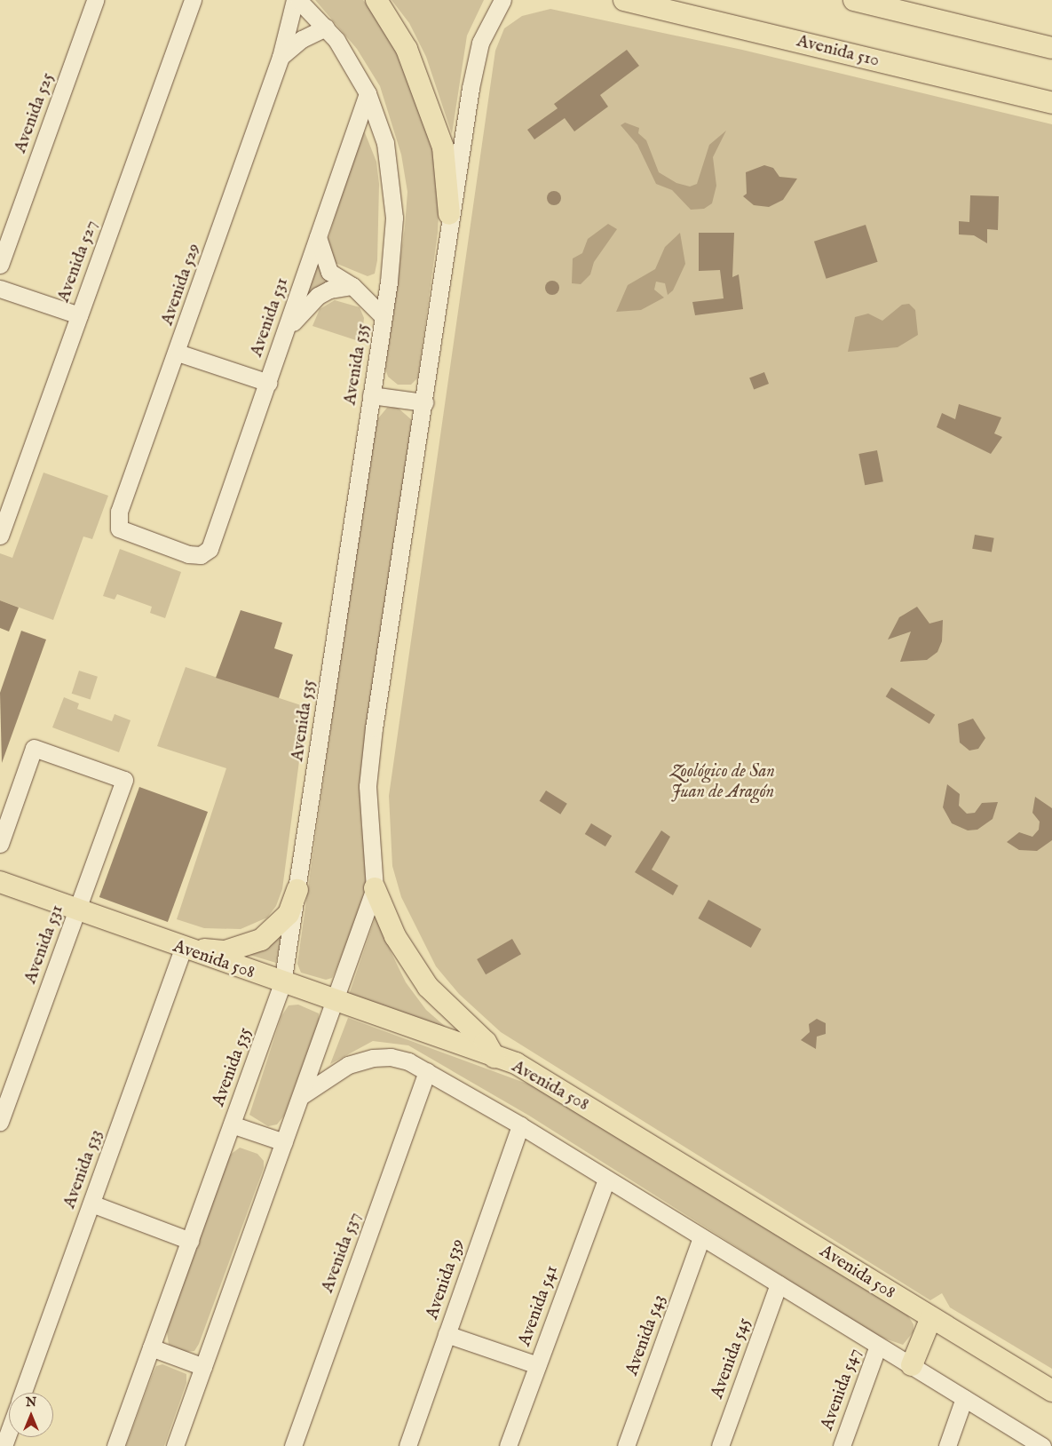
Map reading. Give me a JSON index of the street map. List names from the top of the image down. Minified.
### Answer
{"streets":{"main road":["Avenida 510","Avenida 508"],"street":["Avenida 525","Avenida 527","Avenida 529","Avenida 531","Avenida 535","Avenida 533","Avenida 537","Avenida 539","Avenida 541","Avenida 543","Avenida 545","Avenida 547"]},"crossings":[["Avenida 529","Avenida 531"],["Avenida 531","Avenida 535"],["Avenida 531","Avenida 508"],["Avenida 535","Avenida 508"],["Avenida 508","Avenida 533"]],"parks":["Zoológico de San Juan de Aragón"],"north":"top"}
